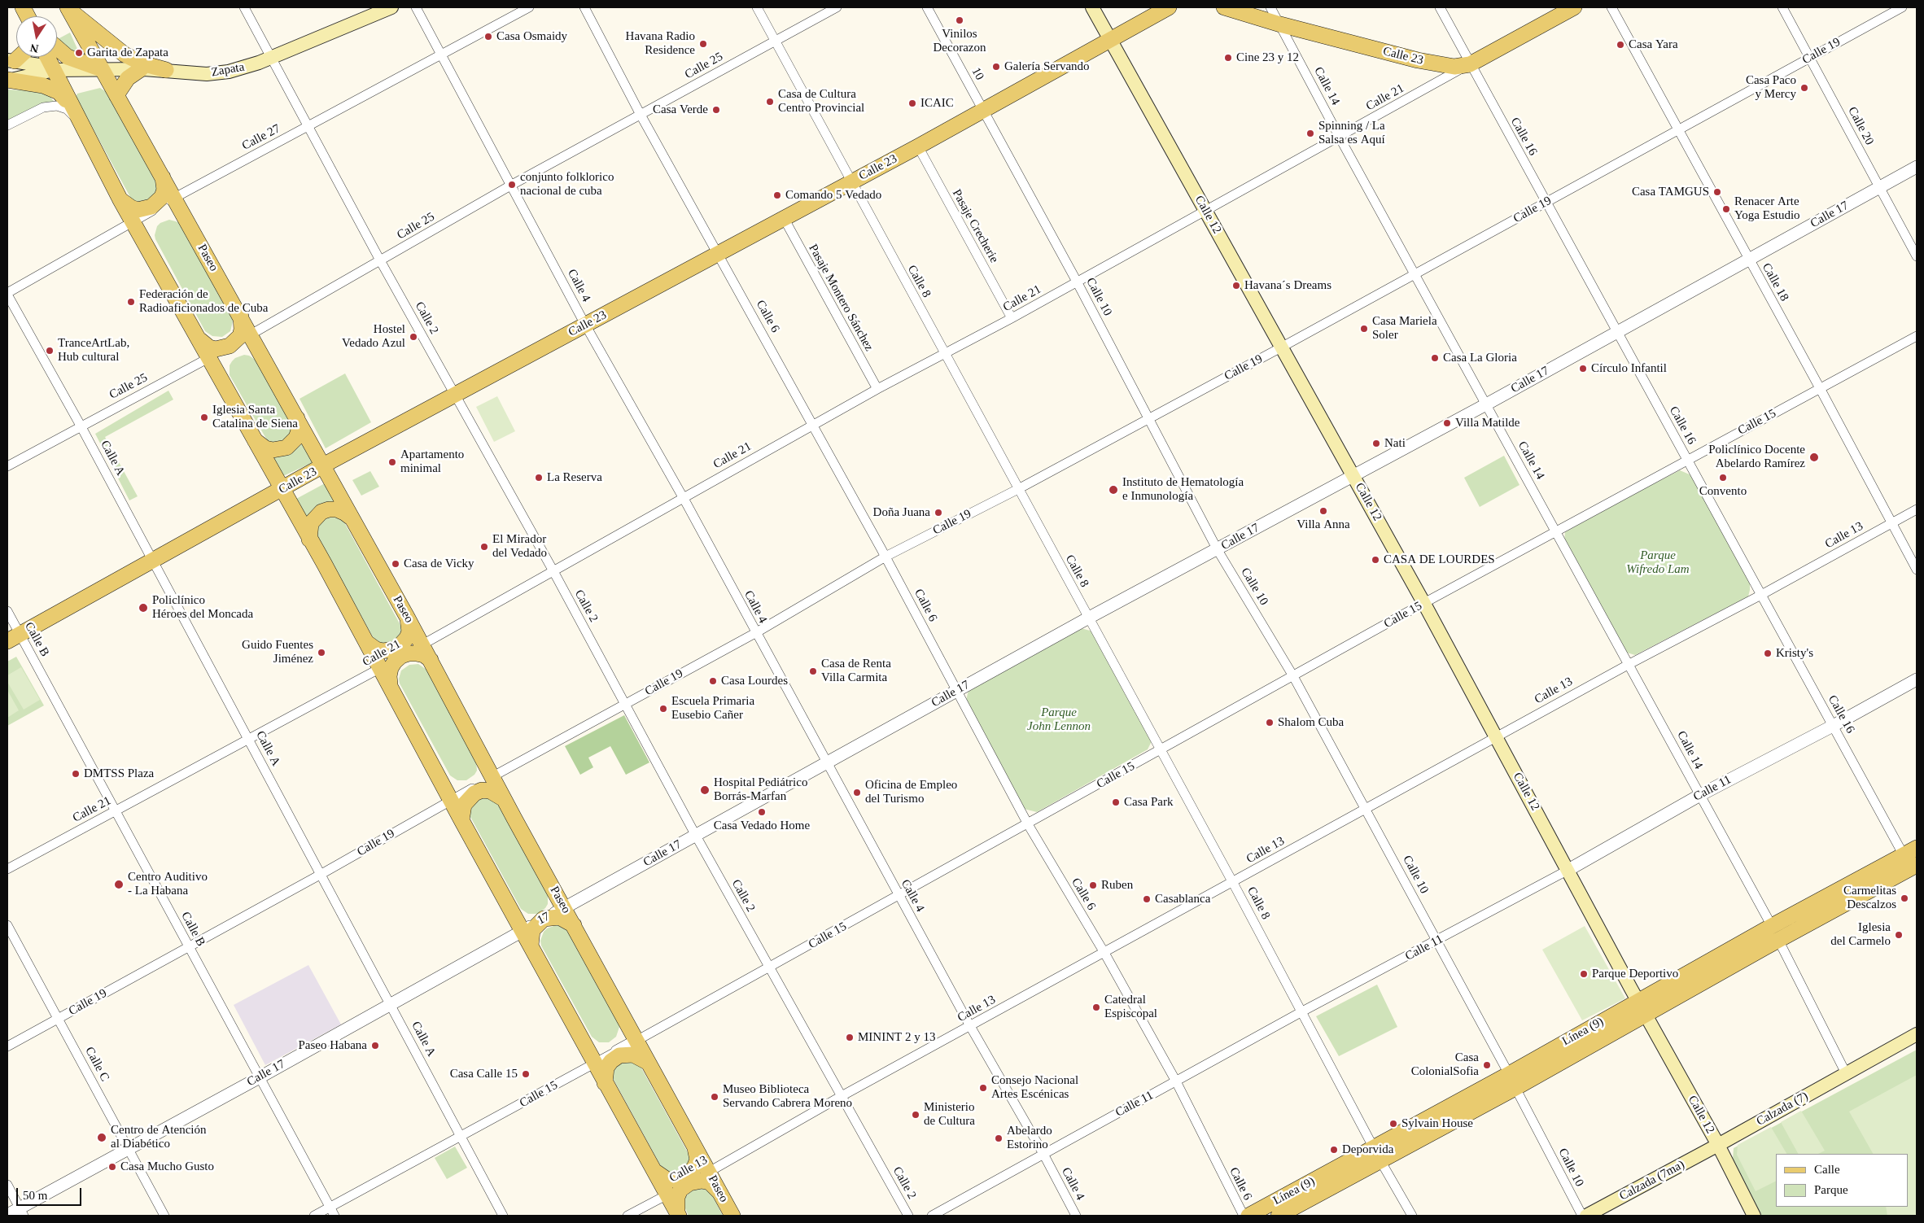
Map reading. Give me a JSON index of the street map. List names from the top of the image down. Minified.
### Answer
{"streets":{"main road":["Calle 23","Zapata","Calle 12","Paseo","Línea (9)","Calzada (7)","Calzada (7ma)"],"street":["Calle 19","Calle 25","10","Calle 14","Calle 21","Calle 20","Calle 16","Calle 27","Calle 17","Pasaje Crecherie","Calle 8","Calle 18","Calle 4","Calle 10","Pasaje Montero Sánchez","Calle 6","Calle 2","Calle 15","Calle A","Calle 13","Calle B","Calle 11","17","Calle C"]},"crossings":[["Calle 19","Calle 14"],["Calle 19","Calle 20"],["Calle 19","Calle 16"],["Calle 19","Calle 12"],["Calle 19","Paseo"],["Calle 19","Calle 8"],["Calle 19","Calle 18"],["Calle 19","Calle 4"],["Calle 19","Calle 10"],["Calle 19","Calle 6"],["Calle 19","Calle 2"],["Calle 19","Calle A"],["Calle 19","Calle B"],["Calle 19","Calle C"],["Calle 23","10"],["Calle 23","Calle 14"],["Calle 23","Calle 21"],["Calle 23","Calle 16"],["Calle 23","Calle 12"],["Calle 23","Pasaje Crecherie"],["Calle 23","Paseo"],["Calle 23","Calle 8"],["Calle 23","Calle 4"],["Calle 23","Calle 10"],["Calle 23","Pasaje Montero Sánchez"],["Calle 23","Calle 6"],["Calle 23","Calle 2"],["Calle 23","Calle A"],["Calle 23","Calle B"],["Calle 25","Paseo"],["Calle 25","Calle 8"],["Calle 25","Calle 4"],["Calle 25","Calle 6"],["Calle 25","Calle 2"],["Calle 25","Calle A"],["Zapata","Paseo"],["Zapata","Calle 2"],["10","Calle 10"],["Calle 14","Calle 21"],["Calle 14","Calle 17"],["Calle 14","Calle 15"],["Calle 14","Calle 13"],["Calle 14","Calle 11"],["Calle 14","Línea (9)"],["Calle 21","Calle 16"],["Calle 21","Calle 12"],["Calle 21","Pasaje Crecherie"],["Calle 21","Paseo"],["Calle 21","Calle 8"],["Calle 21","Calle 4"],["Calle 21","Calle 10"],["Calle 21","Pasaje Montero Sánchez"],["Calle 21","Calle 6"],["Calle 21","Calle 2"],["Calle 21","Calle A"],["Calle 21","Calle B"],["Calle 20","Calle 17"],["Calle 16","Calle 17"],["Calle 16","Calle 15"],["Calle 16","Calle 13"],["Calle 16","Calle 11"],["Calle 16","Línea (9)"],["Calle 27","Paseo"],["Calle 27","Calle 4"],["Calle 27","Calle 2"],["Calle 27","Calle A"],["Calle 12","Calle 17"],["Calle 12","Calle 15"],["Calle 12","Calle 13"],["Calle 12","Calle 11"],["Calle 12","Línea (9)"],["Calle 12","Calzada (7)"],["Calle 12","Calzada (7ma)"],["Calle 17","Paseo"],["Calle 17","Calle 8"],["Calle 17","Calle 18"],["Calle 17","Calle 4"],["Calle 17","Calle 10"],["Calle 17","Calle 6"],["Calle 17","Calle 2"],["Calle 17","Calle A"],["Calle 17","Calle B"],["Calle 17","17"],["Calle 17","Calle C"],["Paseo","Calle 15"],["Paseo","Calle 13"],["Paseo","17"],["Calle 8","Calle 15"],["Calle 8","Calle 13"],["Calle 8","Calle 11"],["Calle 8","Línea (9)"],["Calle 18","Calle 15"],["Calle 18","Calle 13"],["Calle 4","Calle 15"],["Calle 4","Calle 13"],["Calle 4","Calle 11"],["Calle 10","Calle 15"],["Calle 10","Calle 13"],["Calle 10","Calle 11"],["Calle 10","Línea (9)"],["Calle 6","Calle 15"],["Calle 6","Calle 13"],["Calle 6","Calle 11"],["Calle 2","Calle 15"],["Calle 2","Calle 13"],["Calle 15","Calle A"],["Calle 15","Calle B"],["Calzada (7)","Calzada (7ma)"]],"parks":["Parque Wifredo Lam","Parque John Lennon"],"places":["Vinilos Decorazon","Casa Osmaidy","Havana Radio Residence","Casa Yara","Garita de Zapata","Cine 23 y 12","Galería Servando","Casa Paco y Mercy","Casa de Cultura Centro Provincial","ICAIC","Casa Verde","Spinning / La Salsa es Aquí","conjunto folklorico nacional de cuba","Casa TAMGUS","Comando 5 Vedado","Renacer Arte Yoga Estudio","Havana´s Dreams","Federación de Radioaficionados de Cuba","Casa Mariela Soler","Hostel Vedado Azul","TranceArtLab, Hub cultural","Casa La Gloria","Círculo Infantil","Iglesia Santa Catalina de Siena","Villa Matilde","Nati","Policlínico Docente Abelardo Ramírez","Apartamento minimal","La Reserva","Convento","Instituto de Hematología e Inmunología","Villa Anna","Doña Juana","El Mirador del Vedado","CASA DE LOURDES","Casa de Vicky","Policlínico Héroes del Moncada","Guido Fuentes Jiménez","Kristy's","Casa de Renta Villa Carmita","Casa Lourdes","Escuela Primaria Eusebio Cañer","Shalom Cuba","DMTSS Plaza","Hospital Pediátrico Borrás-Marfan","Oficina de Empleo del Turismo","Casa Park","Casa Vedado Home","Centro Auditivo - La Habana","Ruben","Carmelitas Descalzos","Casablanca","Iglesia del Carmelo","Parque Deportivo","Catedral Espiscopal","MININT 2 y 13","Paseo Habana","Casa ColonialSofia","Casa Calle 15","Consejo Nacional Artes Escénicas","Museo Biblioteca Servando Cabrera Moreno","Ministerio de Cultura","Sylvain House","Centro de Atención al Diabético","Abelardo Estorino","Deporvida","Casa Mucho Gusto"],"legend":["Calle","Parque"],"scale_bar":"50 m","north":"bottom"}
